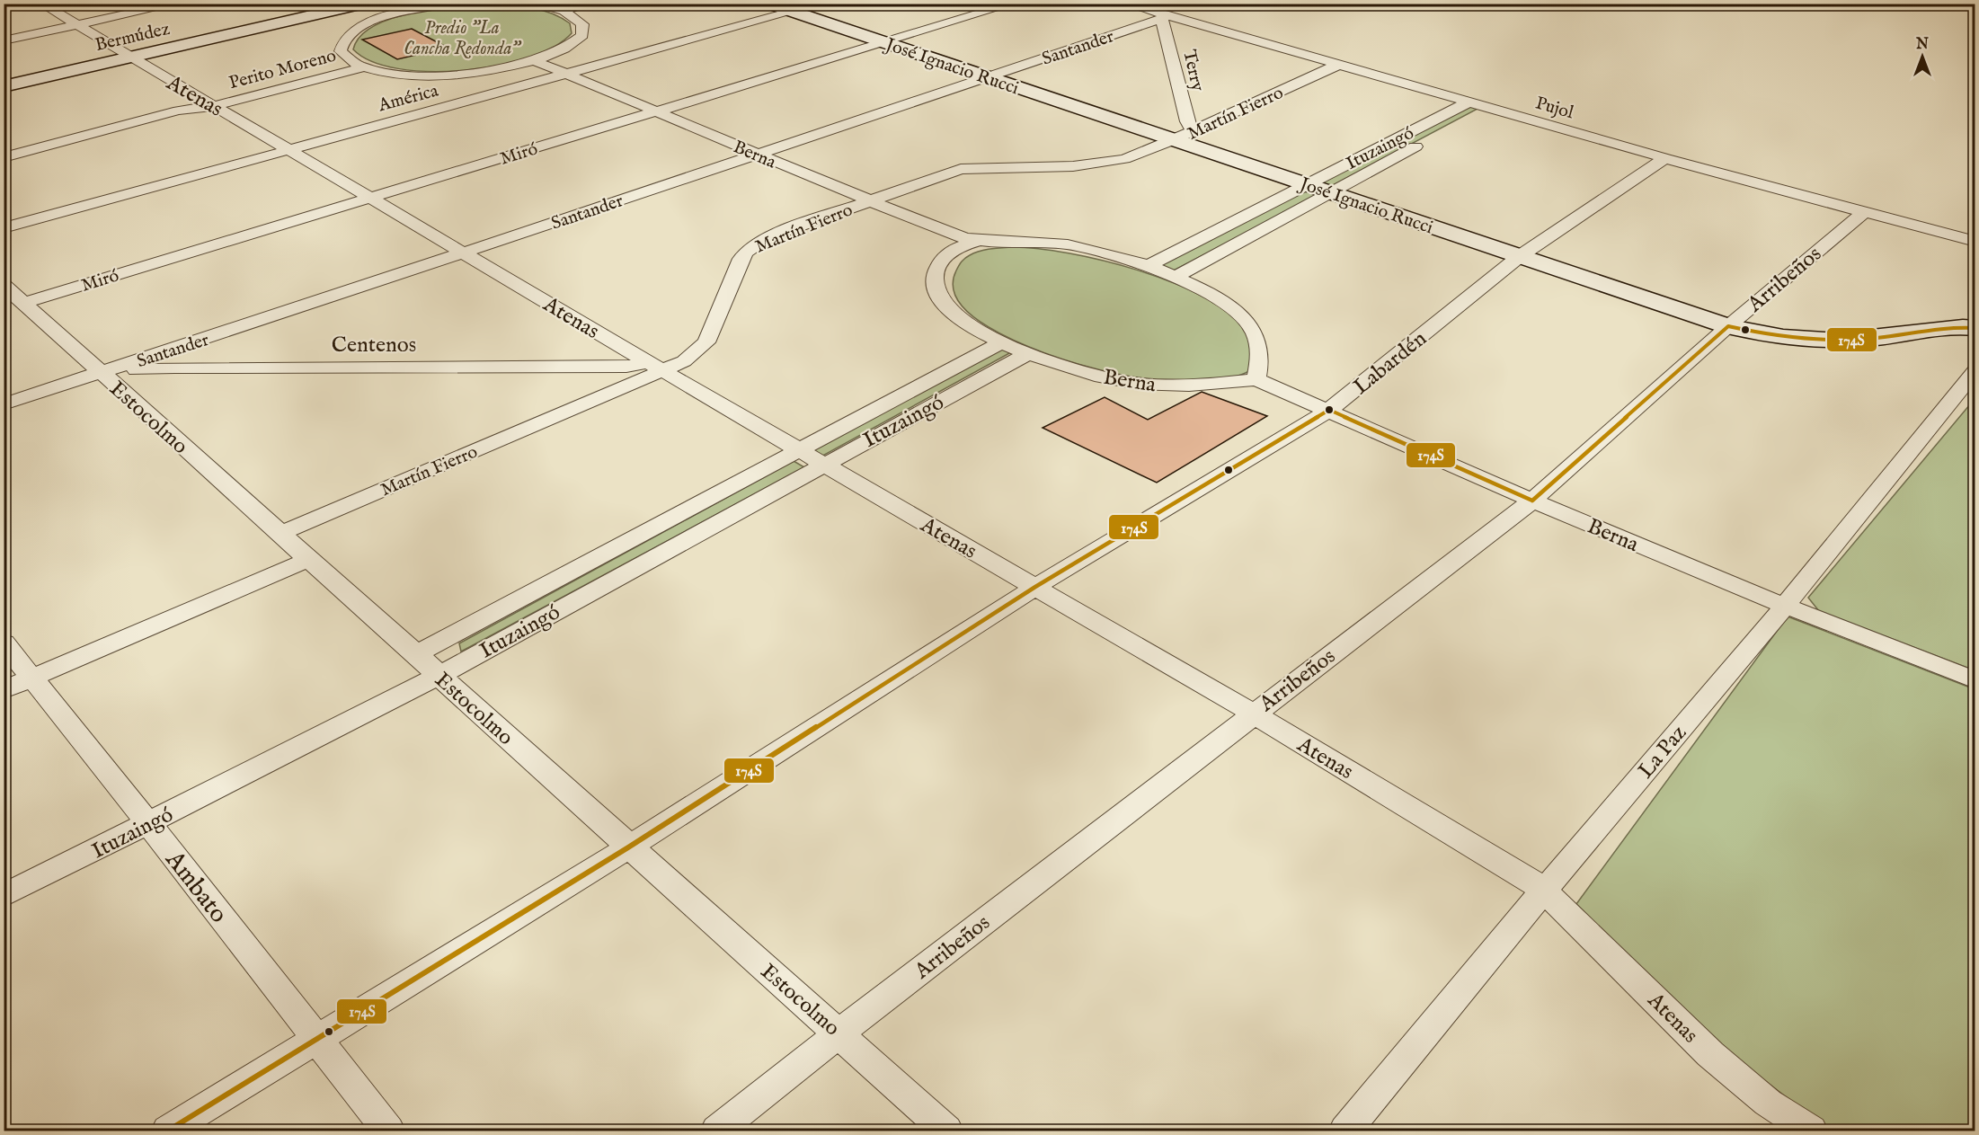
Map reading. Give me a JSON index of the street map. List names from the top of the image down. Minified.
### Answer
{"streets":{"street":["Bermúdez","Santander","José Ignacio Rucci","Perito Moreno","Terry","Atenas","América","Pujol","Martín Fierro","Ituzaingó","Miró","Berna","Arribeños","Centenos","Labardén","Estocolmo","La Paz","Ambato"]},"crossings":[["Bermúdez","Atenas"],["Santander","José Ignacio Rucci"],["Santander","Terry"],["Santander","Atenas"],["Santander","Pujol"],["Santander","Berna"],["Santander","Centenos"],["José Ignacio Rucci","América"],["José Ignacio Rucci","Martín Fierro"],["José Ignacio Rucci","Ituzaingó"],["José Ignacio Rucci","Miró"],["José Ignacio Rucci","Arribeños"],["José Ignacio Rucci","Labardén"],["Perito Moreno","Atenas"],["Terry","Pujol"],["Terry","Martín Fierro"],["Atenas","América"],["Atenas","Martín Fierro"],["Atenas","Ituzaingó"],["Atenas","Miró"],["Atenas","Arribeños"],["Atenas","Centenos"],["Atenas","Labardén"],["Atenas","La Paz"],["América","Berna"],["Pujol","Martín Fierro"],["Pujol","Ituzaingó"],["Pujol","Arribeños"],["Pujol","Labardén"],["Martín Fierro","Berna"],["Martín Fierro","Centenos"],["Martín Fierro","Estocolmo"],["Ituzaingó","Berna"],["Ituzaingó","Estocolmo"],["Ituzaingó","Ambato"],["Miró","Berna"],["Miró","Estocolmo"],["Berna","Arribeños"],["Berna","Labardén"],["Berna","La Paz"],["Arribeños","Estocolmo"],["Centenos","Estocolmo"],["Labardén","Estocolmo"],["Labardén","Ambato"]],"parks":["Predio \"La Cancha Redonda\""],"lines":["transit line 174S"],"north":"top"}
